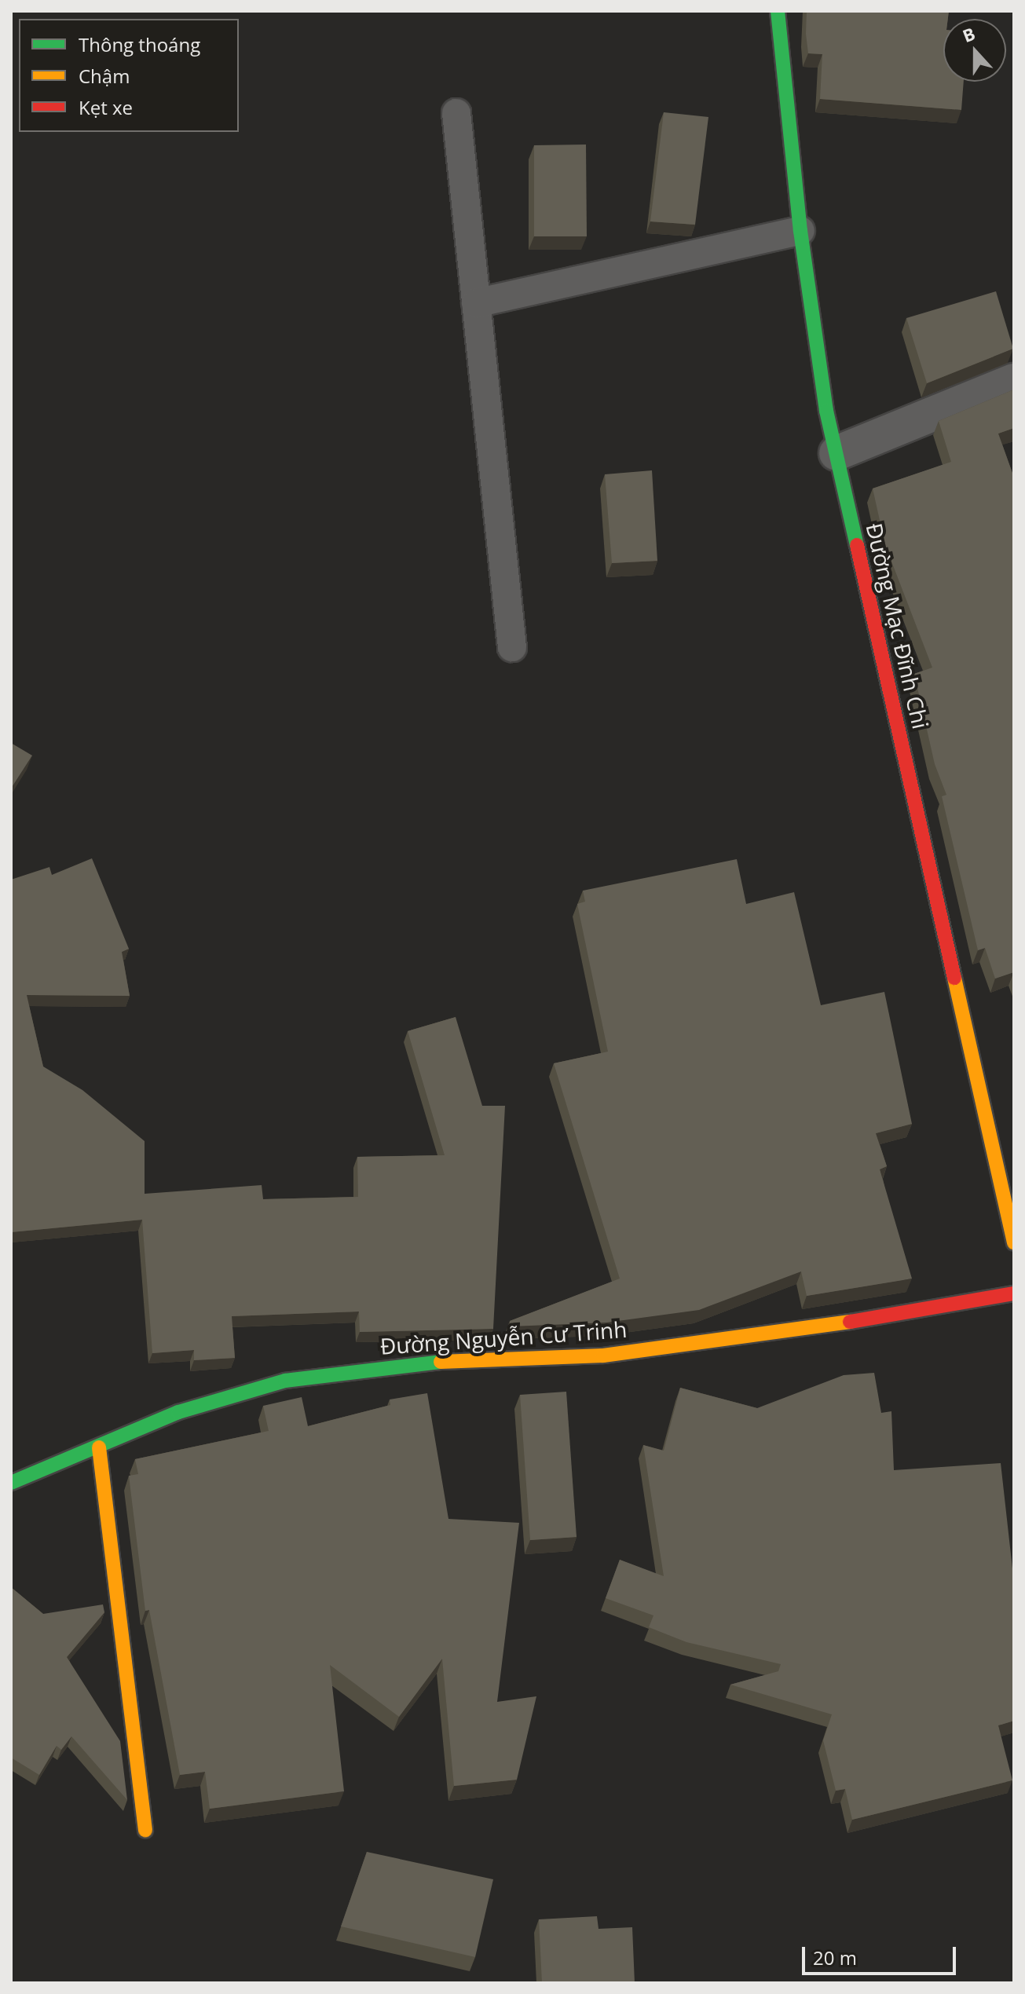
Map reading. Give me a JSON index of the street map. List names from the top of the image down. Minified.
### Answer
{"streets":{"street":["Đường Mạc Đĩnh Chi","Đường Nguyễn Cư Trinh"]},"legend":["Thông thoáng","Chậm","Kẹt xe"],"scale_bar":"20 m","north":"top"}
